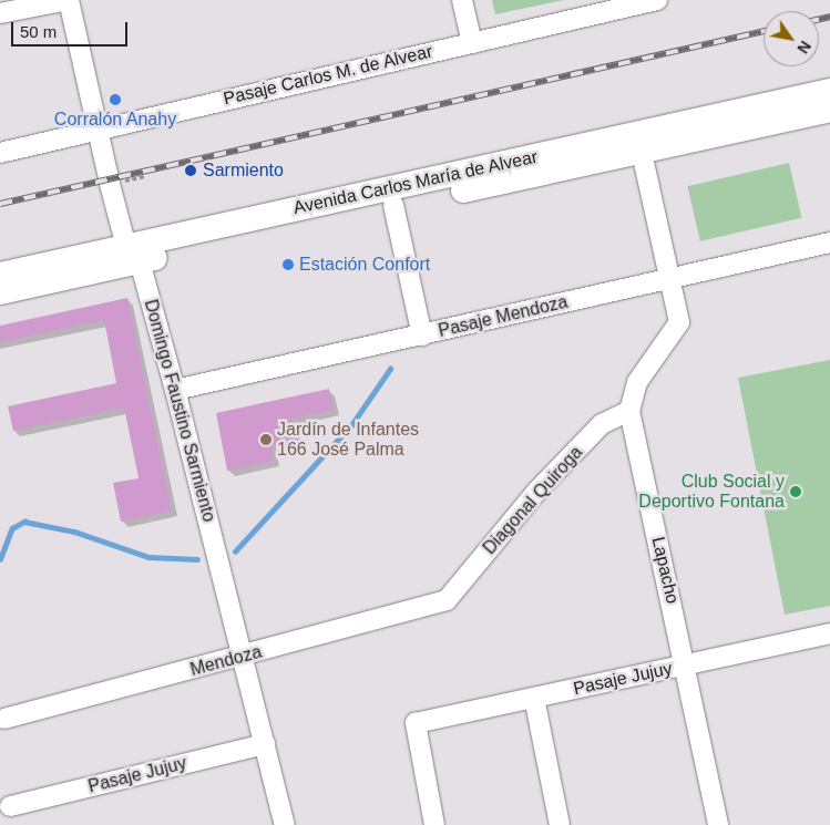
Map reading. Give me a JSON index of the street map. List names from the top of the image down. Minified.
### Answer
{"streets":{"main road":["Avenida Carlos María de Alvear"],"street":["Pasaje Carlos M. de Alvear","Pasaje Mendoza","Domingo Faustino Sarmiento","Diagonal Quiroga","Lapacho","Mendoza","Pasaje Jujuy"]},"crossings":[["Pasaje Carlos M. de Alvear","Domingo Faustino Sarmiento"],["Avenida Carlos María de Alvear","Domingo Faustino Sarmiento"],["Avenida Carlos María de Alvear","Lapacho"],["Pasaje Mendoza","Domingo Faustino Sarmiento"],["Pasaje Mendoza","Lapacho"],["Domingo Faustino Sarmiento","Mendoza"],["Domingo Faustino Sarmiento","Pasaje Jujuy"],["Diagonal Quiroga","Lapacho"],["Diagonal Quiroga","Mendoza"],["Lapacho","Pasaje Jujuy"]],"places":["Corralón Anahy","Sarmiento","Estación Confort","Jardín de Infantes 166 José Palma","Club Social y Deportivo Fontana"],"scale_bar":"50 m","north":"bottom right"}
